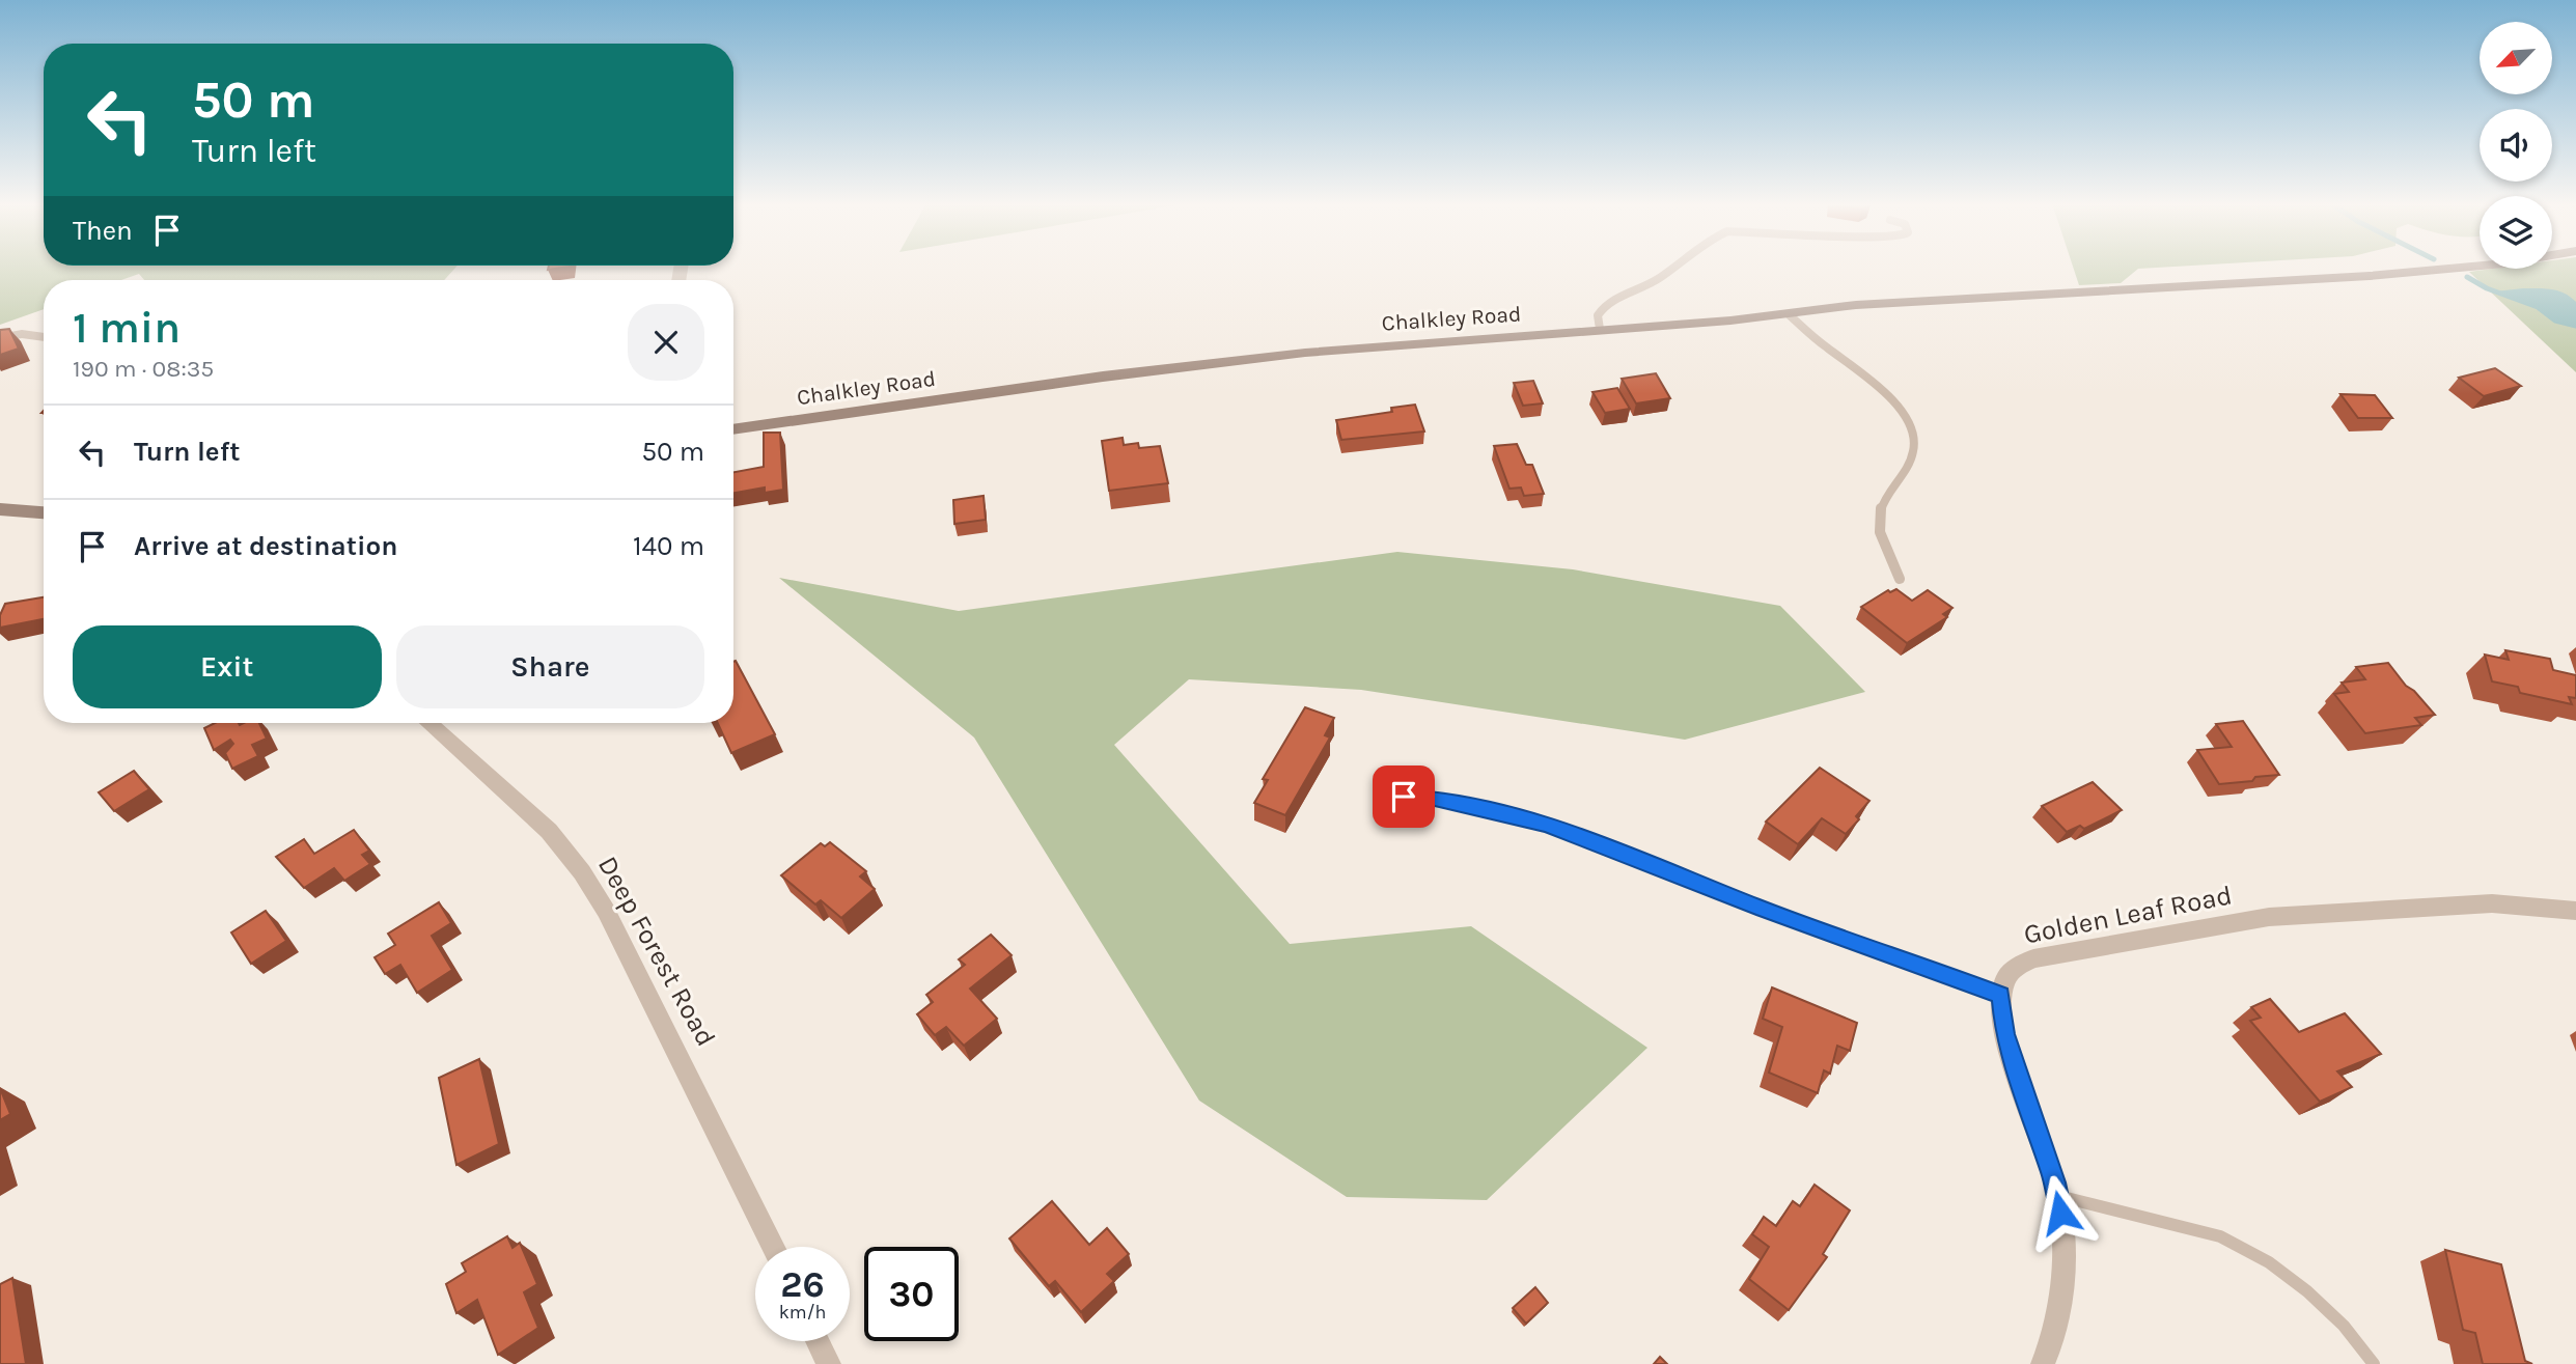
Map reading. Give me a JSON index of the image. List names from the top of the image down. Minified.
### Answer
{"streets":{"street":["Chalkley Road","Golden Leaf Road","Deep Forest Road"]},"north":"bottom left","page":{"turn":["50 m","Turn left"],"then":"Then","heading":["1 min","190 m · 08:35"],"list":[{"name":"Turn left","value":"50 m"},{"name":"Arrive at destination","value":"140 m"}],"buttons":["Exit","Share"],"speed":"26 km/h","limit":"30"}}
